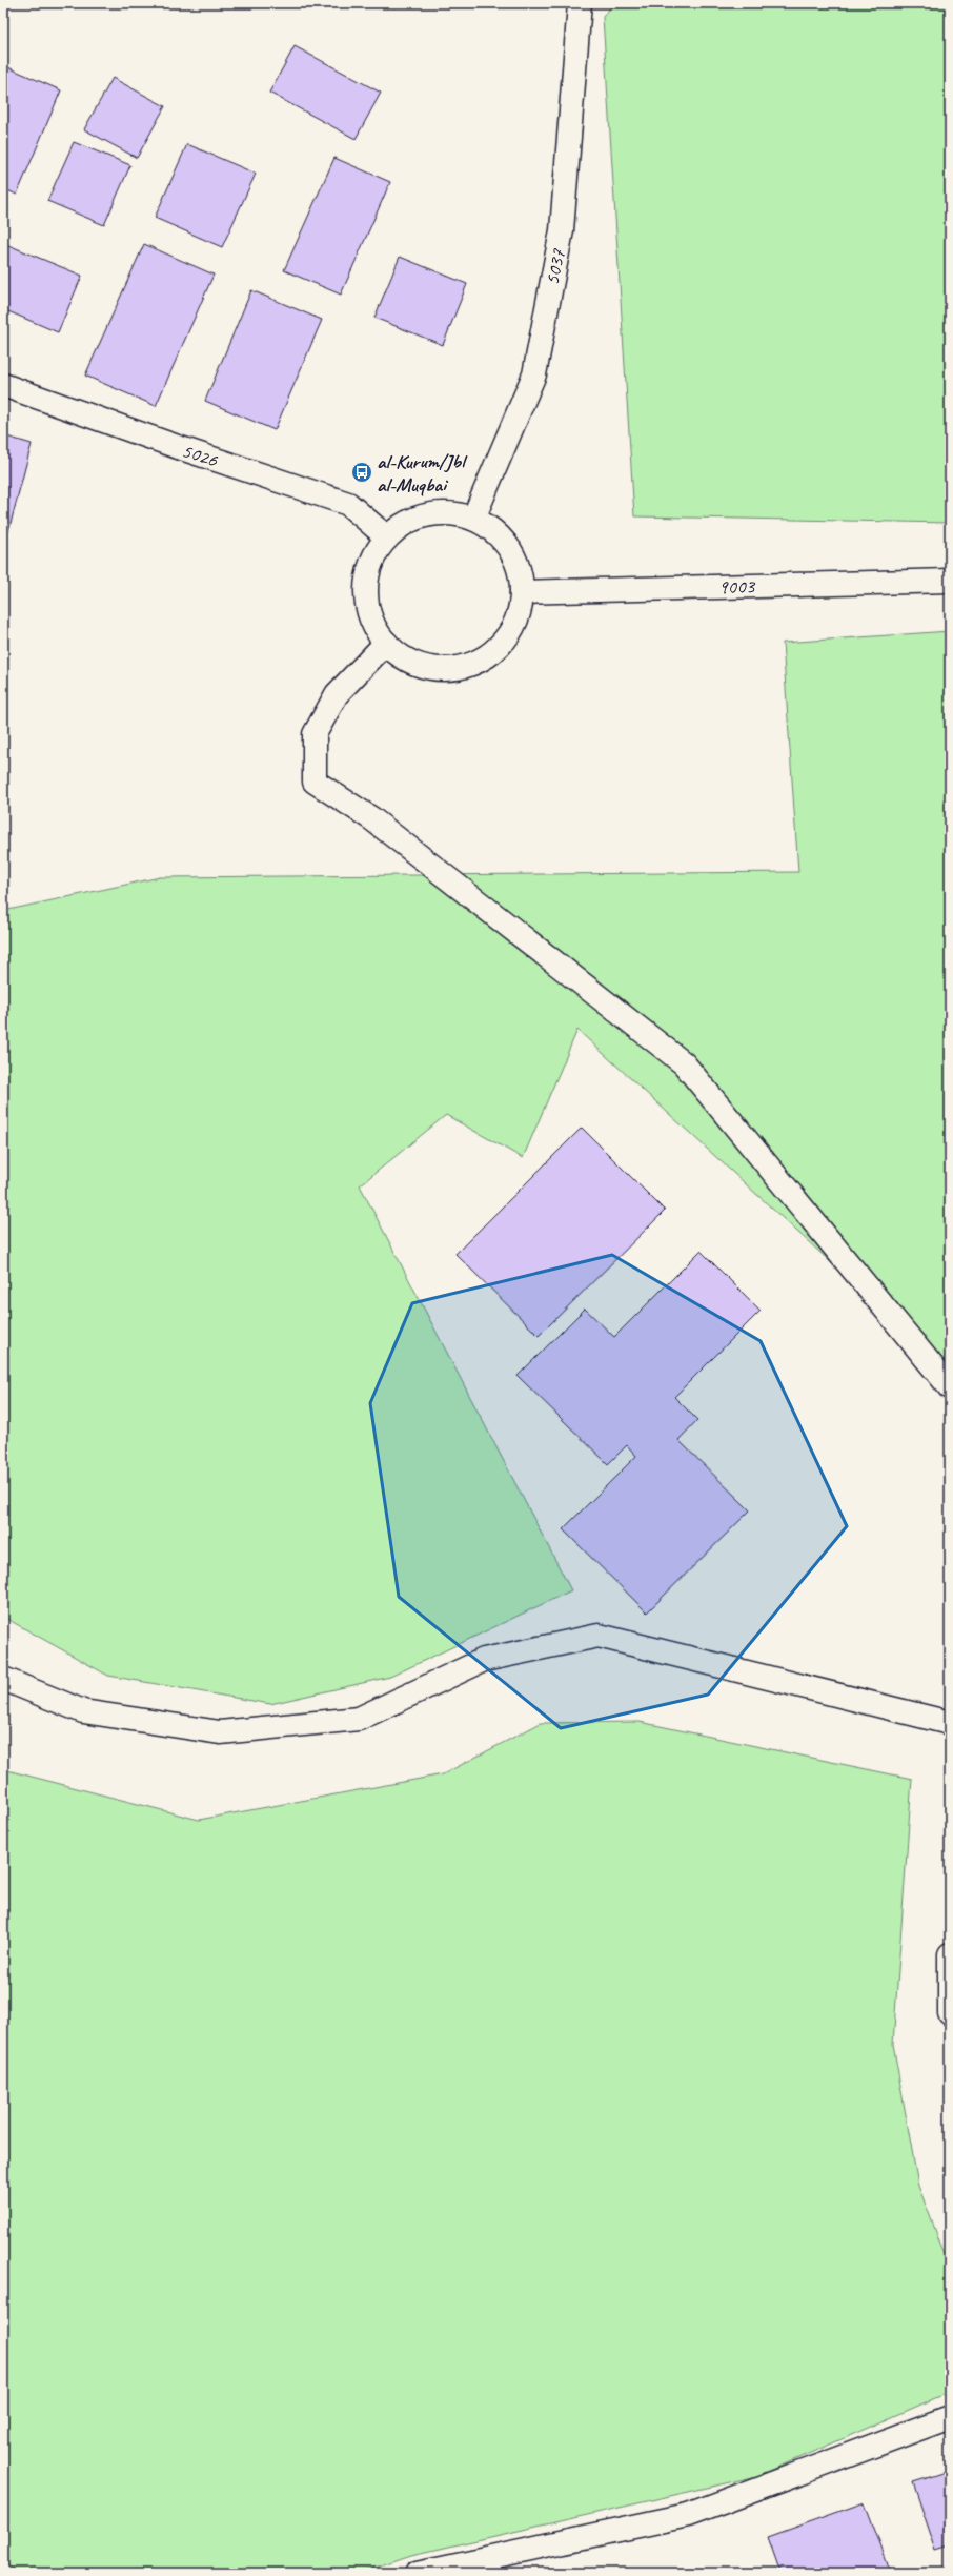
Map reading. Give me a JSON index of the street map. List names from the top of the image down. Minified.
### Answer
{"streets":{"street":["5037","5026","9003"]},"places":{"bus stop":["al-Kurum/Jbl al-Muqbai"]}}
